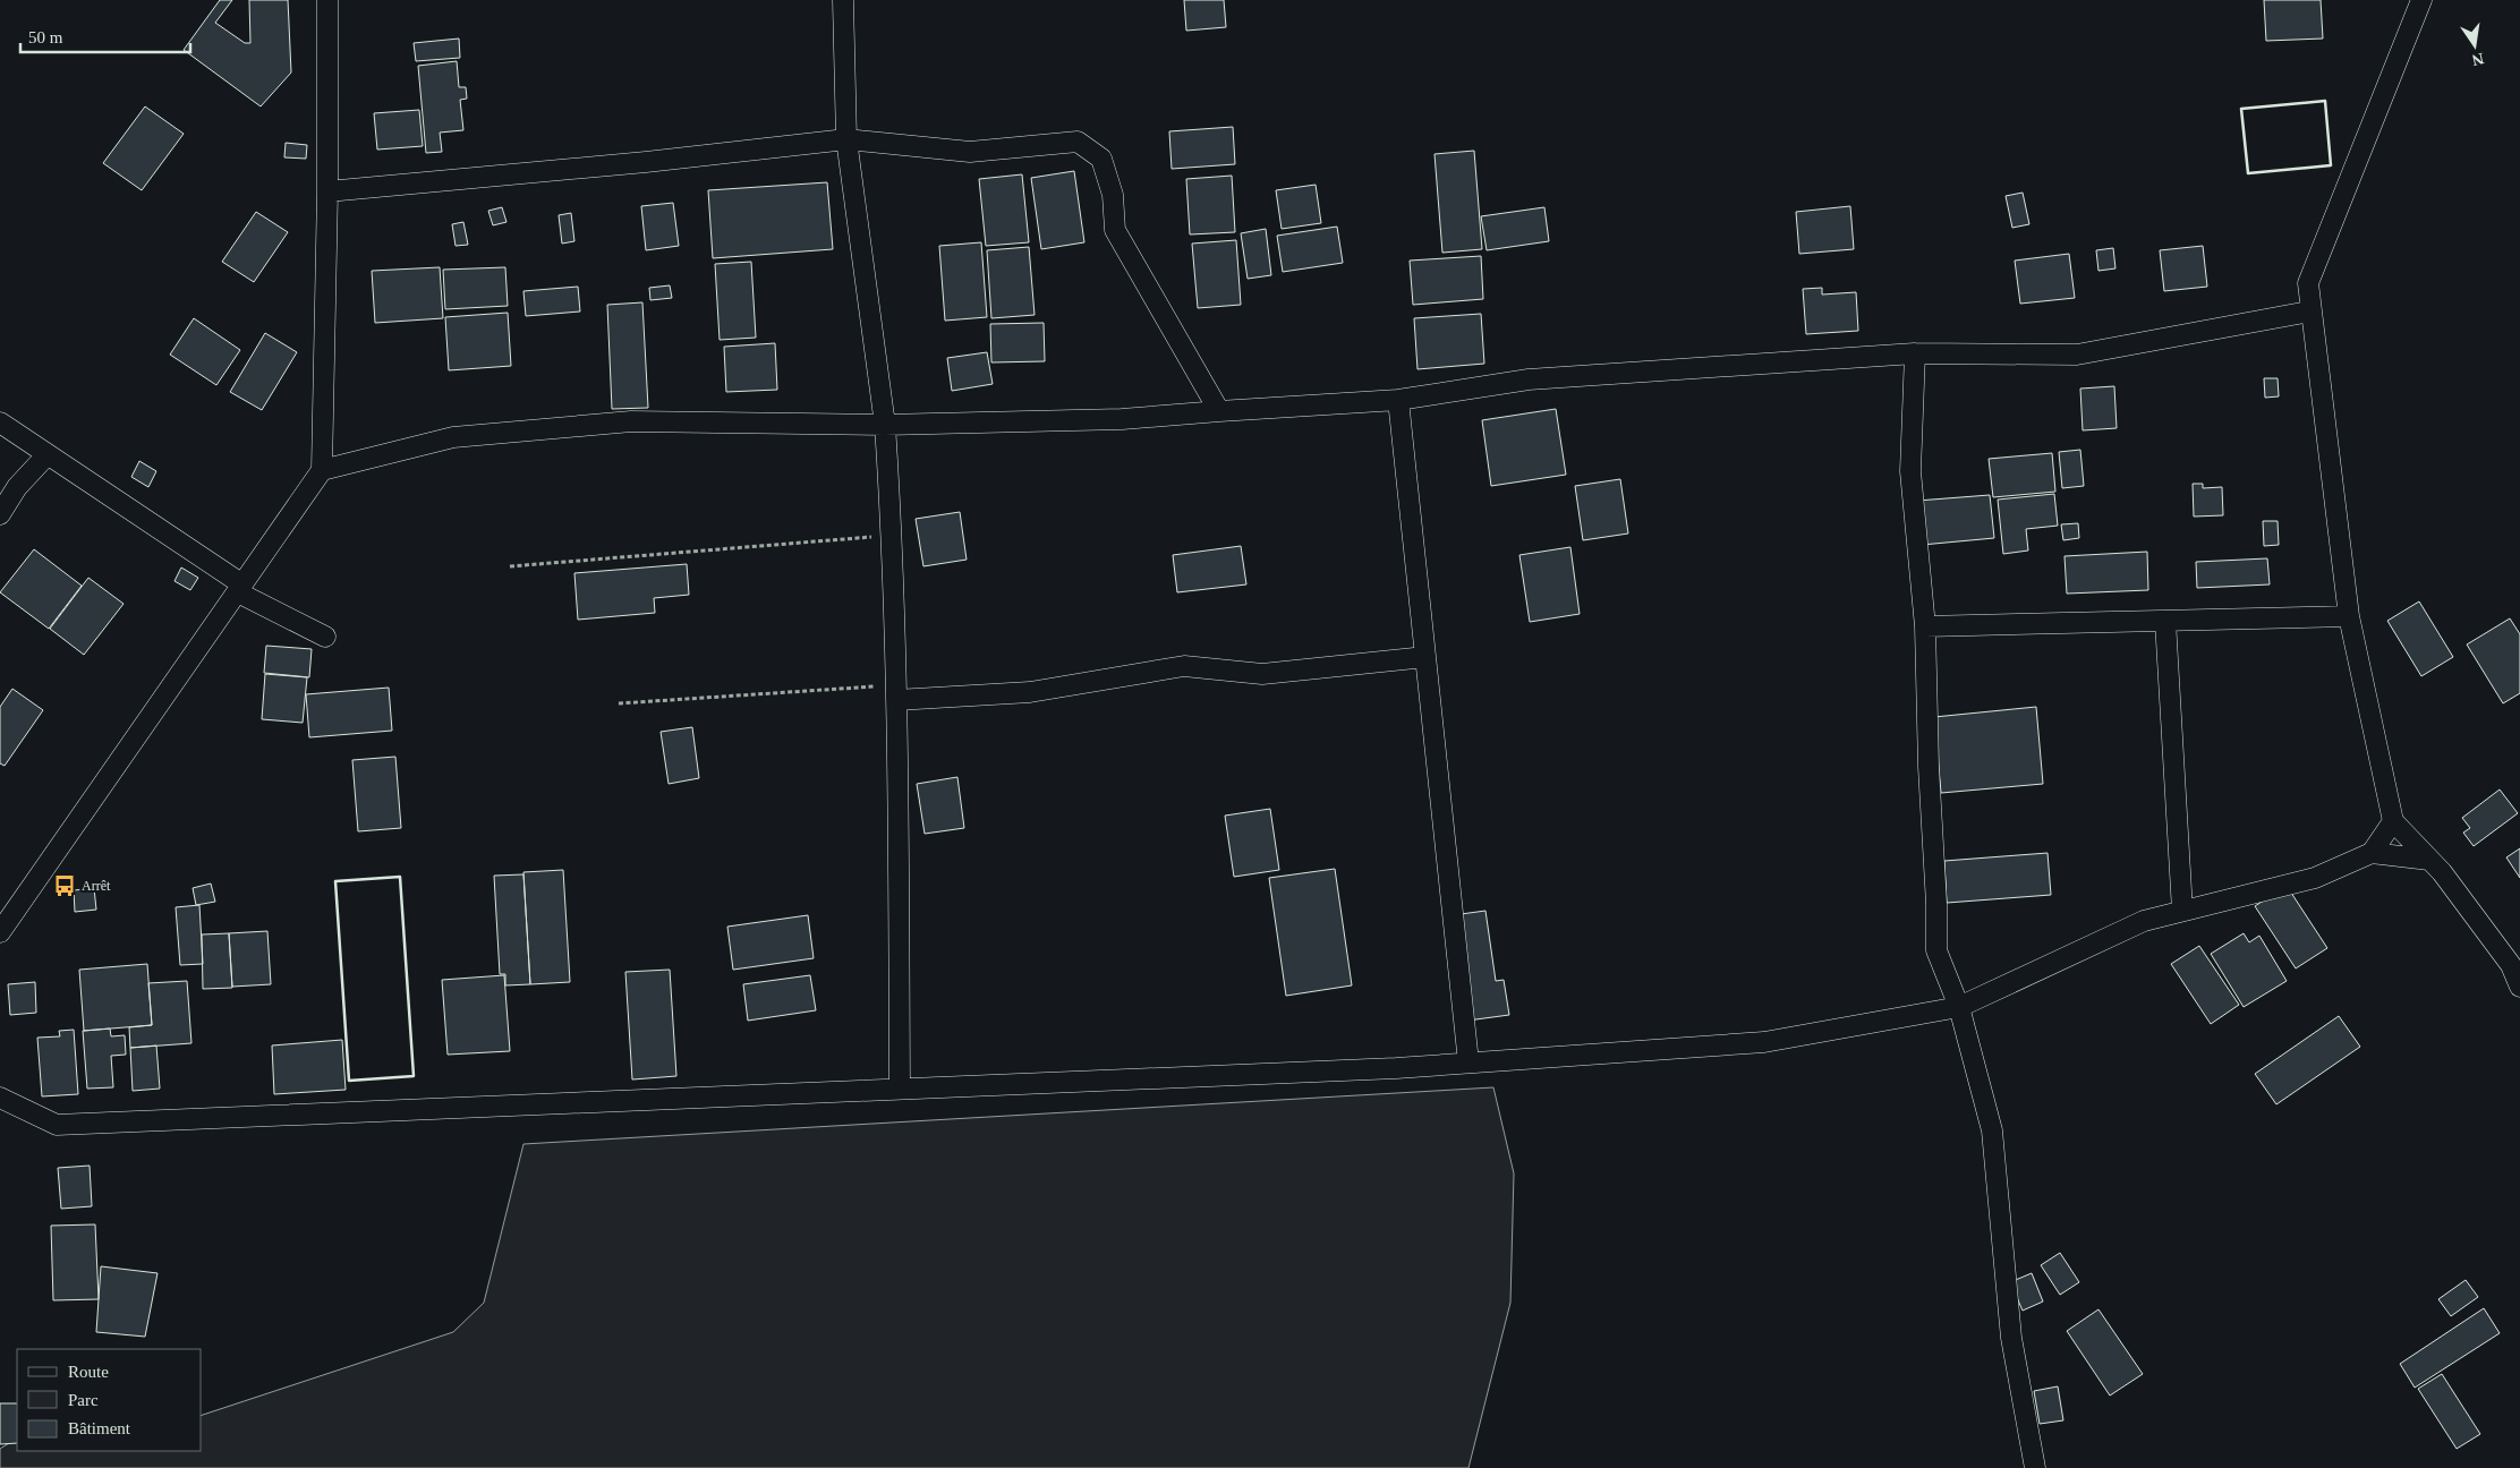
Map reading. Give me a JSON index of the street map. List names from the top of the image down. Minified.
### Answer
{"places":{"bus stop":["Arrêt"]},"legend":["Route","Parc","Bâtiment"],"scale_bar":"50 m","north":"bottom"}
